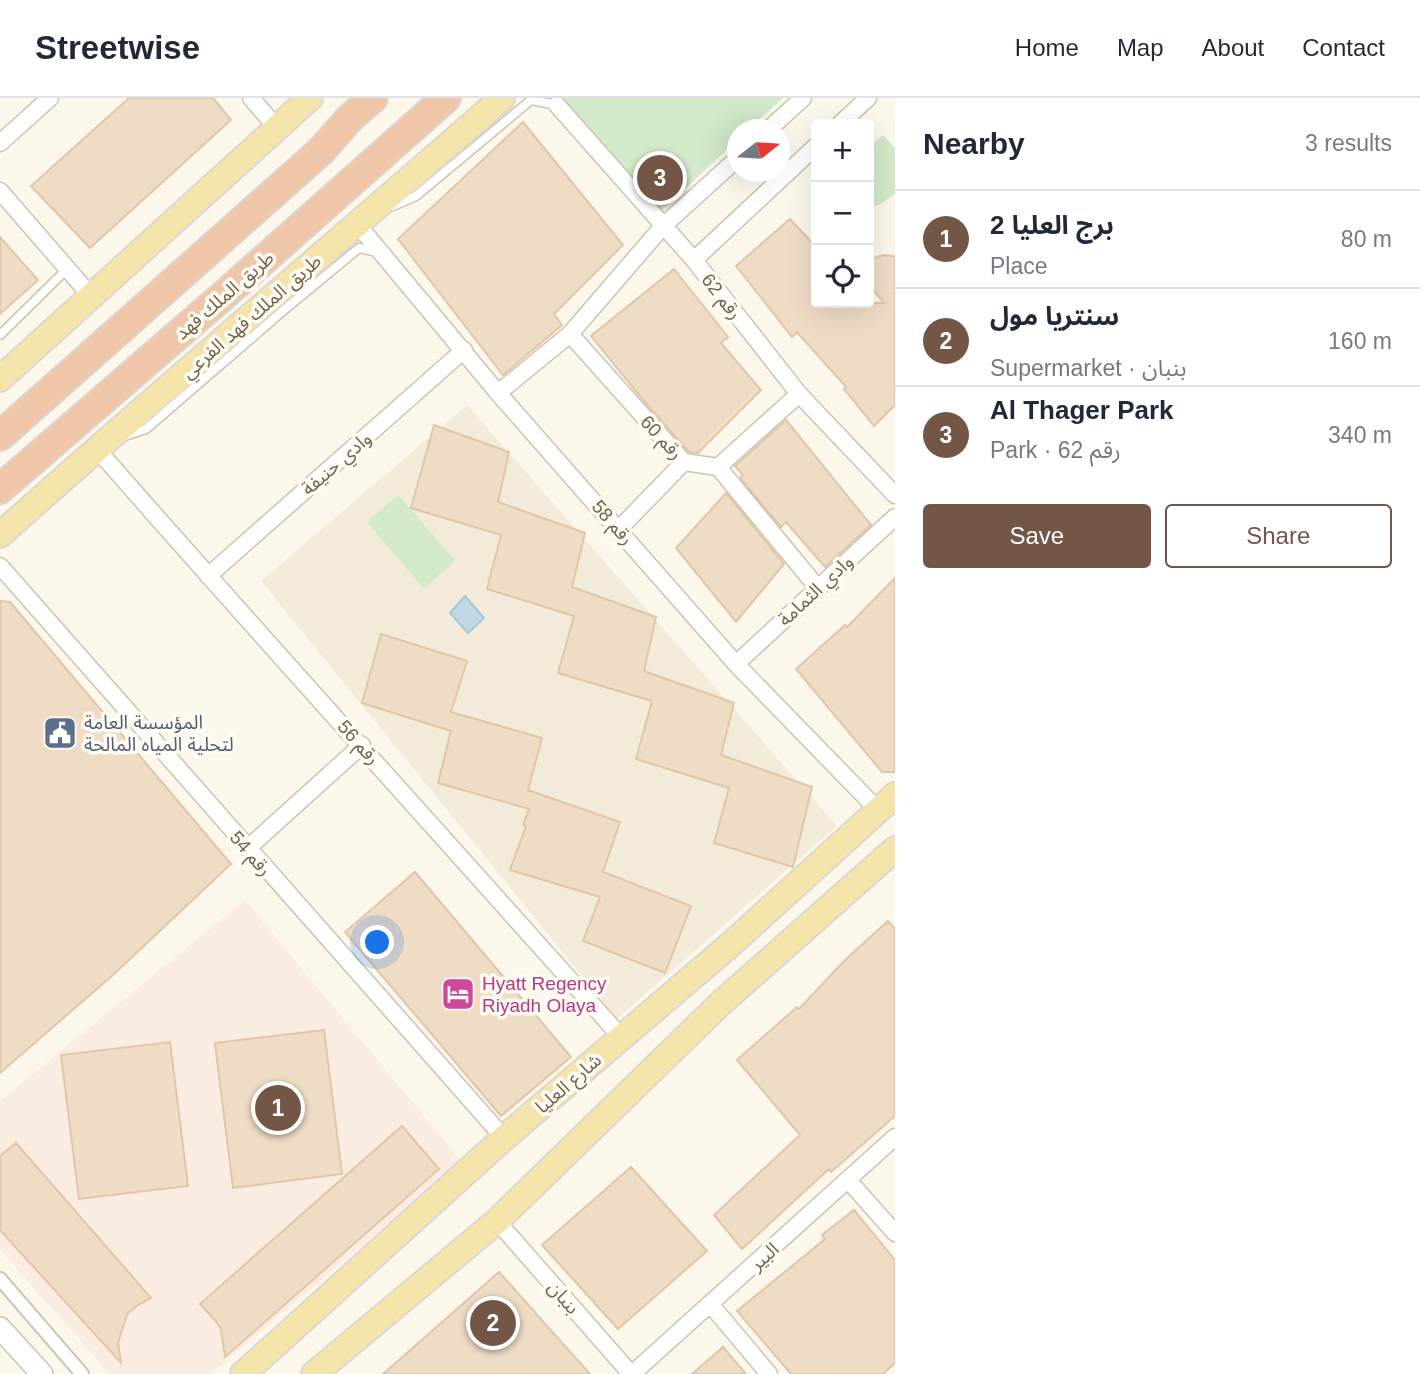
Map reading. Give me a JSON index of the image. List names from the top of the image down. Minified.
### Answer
{"streets":{"highway":["طريق الملك فهد"],"main road":["طريق الملك فهد الفرعي","شارع العليا"],"street":["رقم 62","رقم 60","وادي حنيفة","رقم 58","وادي الثمامة","رقم 56","رقم 54","البير","بنبان"]},"crossings":[["طريق الملك فهد الفرعي","رقم 58"],["طريق الملك فهد الفرعي","رقم 56"],["وادي حنيفة","رقم 58"],["وادي حنيفة","رقم 56"],["رقم 58","وادي الثمامة"],["رقم 58","شارع العليا"],["رقم 56","شارع العليا"],["رقم 54","شارع العليا"],["البير","بنبان"]],"places":{"public building":["المؤسسة العامة لتحلية المياه المالحة"],"hotel":["Hyatt Regency Riyadh Olaya"]},"north":"right","page":{"header":"Streetwise","nav":["Home","Map","About","Contact"],"heading":["Nearby","3 results"],"map_buttons":["+","−"],"pins":["3","1","2"],"list":[{"mark":"1","name":"برج العليا 2","note":"Place","value":"80 m"},{"mark":"2","name":"سنتريا مول","note":"Supermarket · بنبان","value":"160 m"},{"mark":"3","name":"Al Thager Park","note":"Park · رقم 62","value":"340 m"}],"buttons":["Save","Share"]}}
